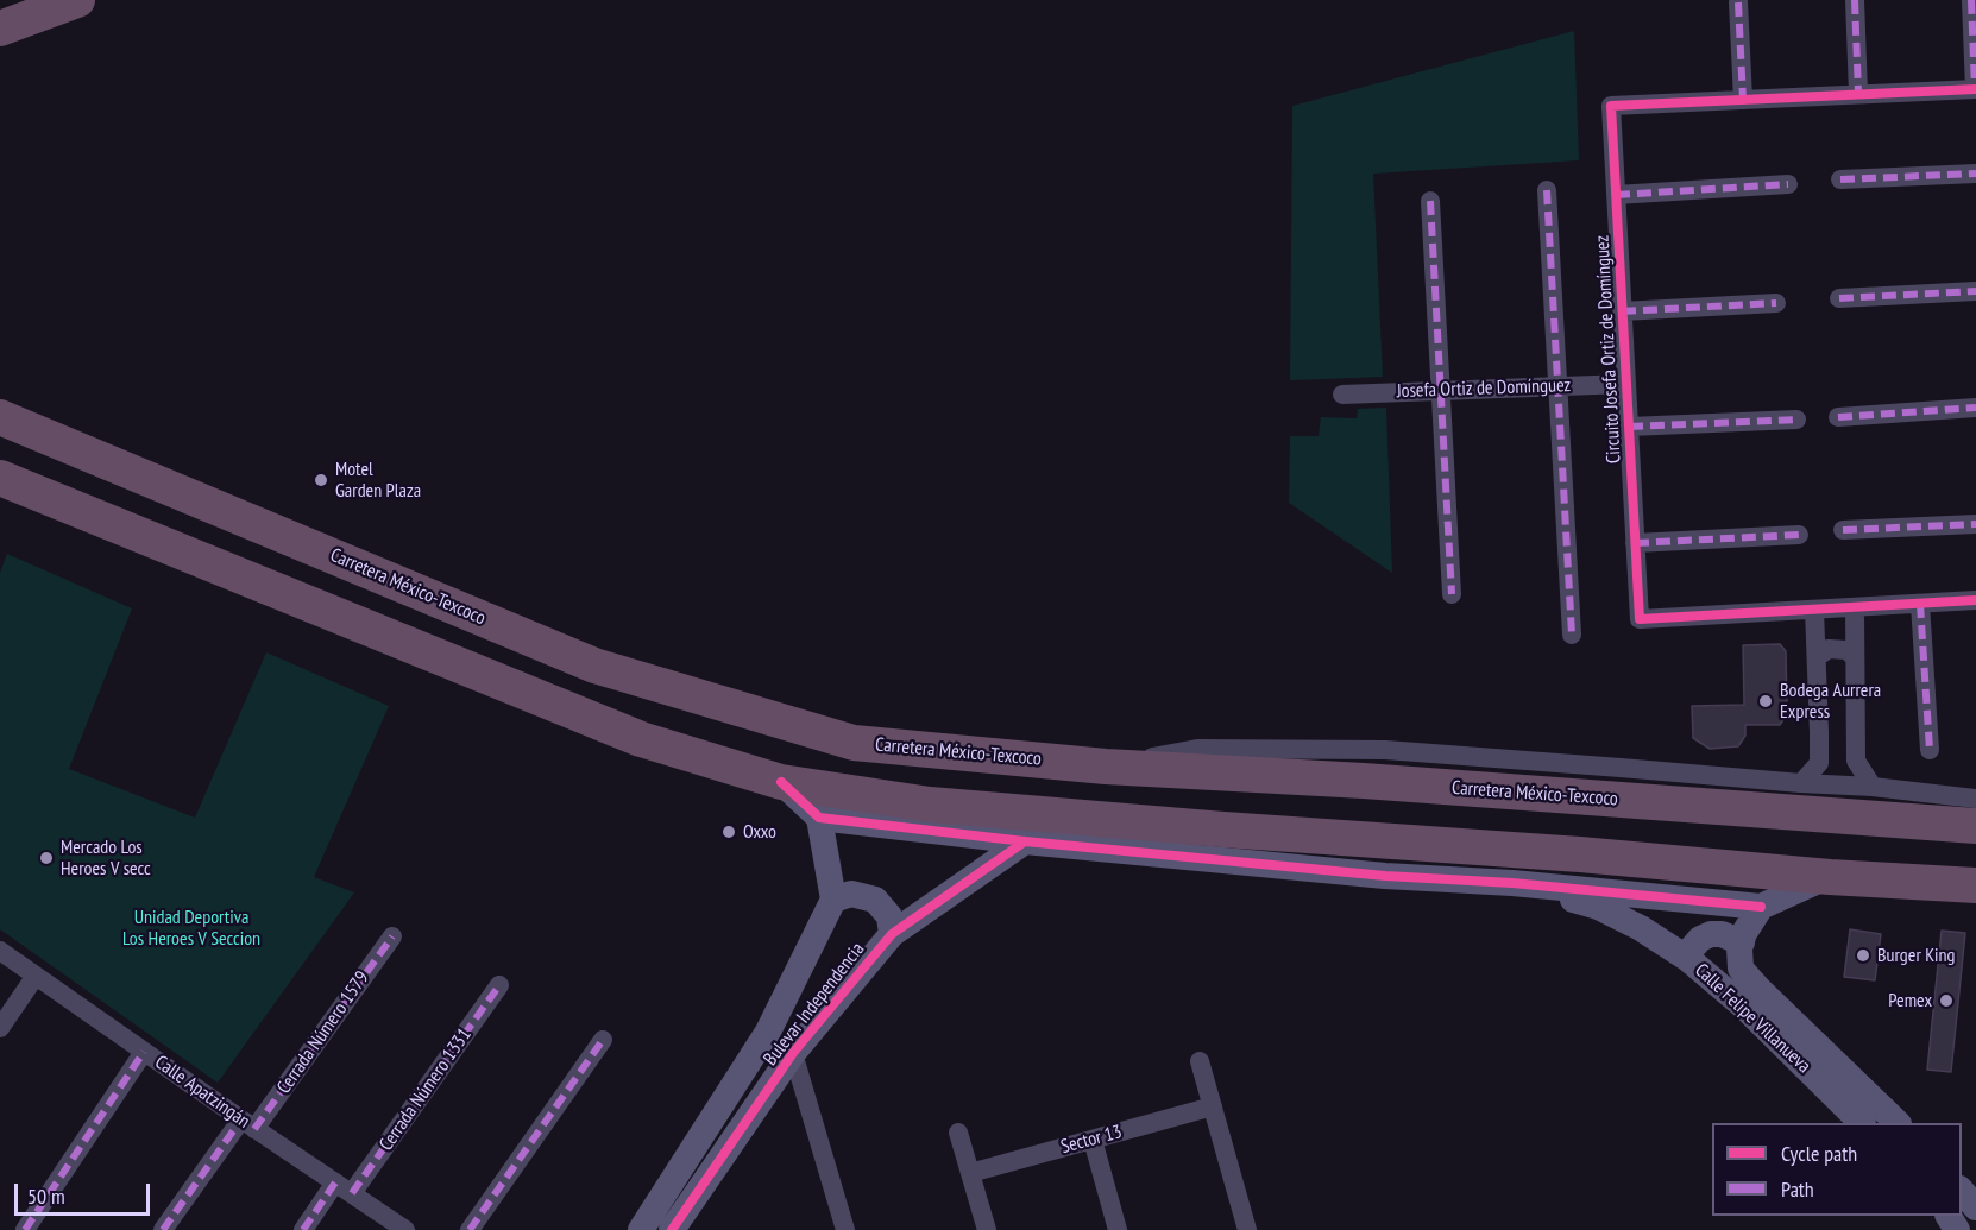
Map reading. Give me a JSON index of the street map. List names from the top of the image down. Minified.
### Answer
{"streets":{"highway":["Carretera México-Texcoco"],"street":["Circuito Josefa Ortiz de Domínguez","Josefa Ortiz de Domínguez","Bulevar Independencia","Calle Felipe Villanueva","Cerrada Número 1579","Cerrada Número 1331","Calle Apatzingán","Sector 13"]},"crossings":[["Circuito Josefa Ortiz de Domínguez","Josefa Ortiz de Domínguez"],["Cerrada Número 1579","Calle Apatzingán"],["Cerrada Número 1331","Calle Apatzingán"]],"parks":["Unidad Deportiva Los Heroes V Seccion"],"places":["Motel Garden Plaza","Bodega Aurrera Express","Oxxo","Mercado Los Heroes V secc","Burger King","Pemex"],"legend":["Cycle path","Path"],"scale_bar":"50 m"}
